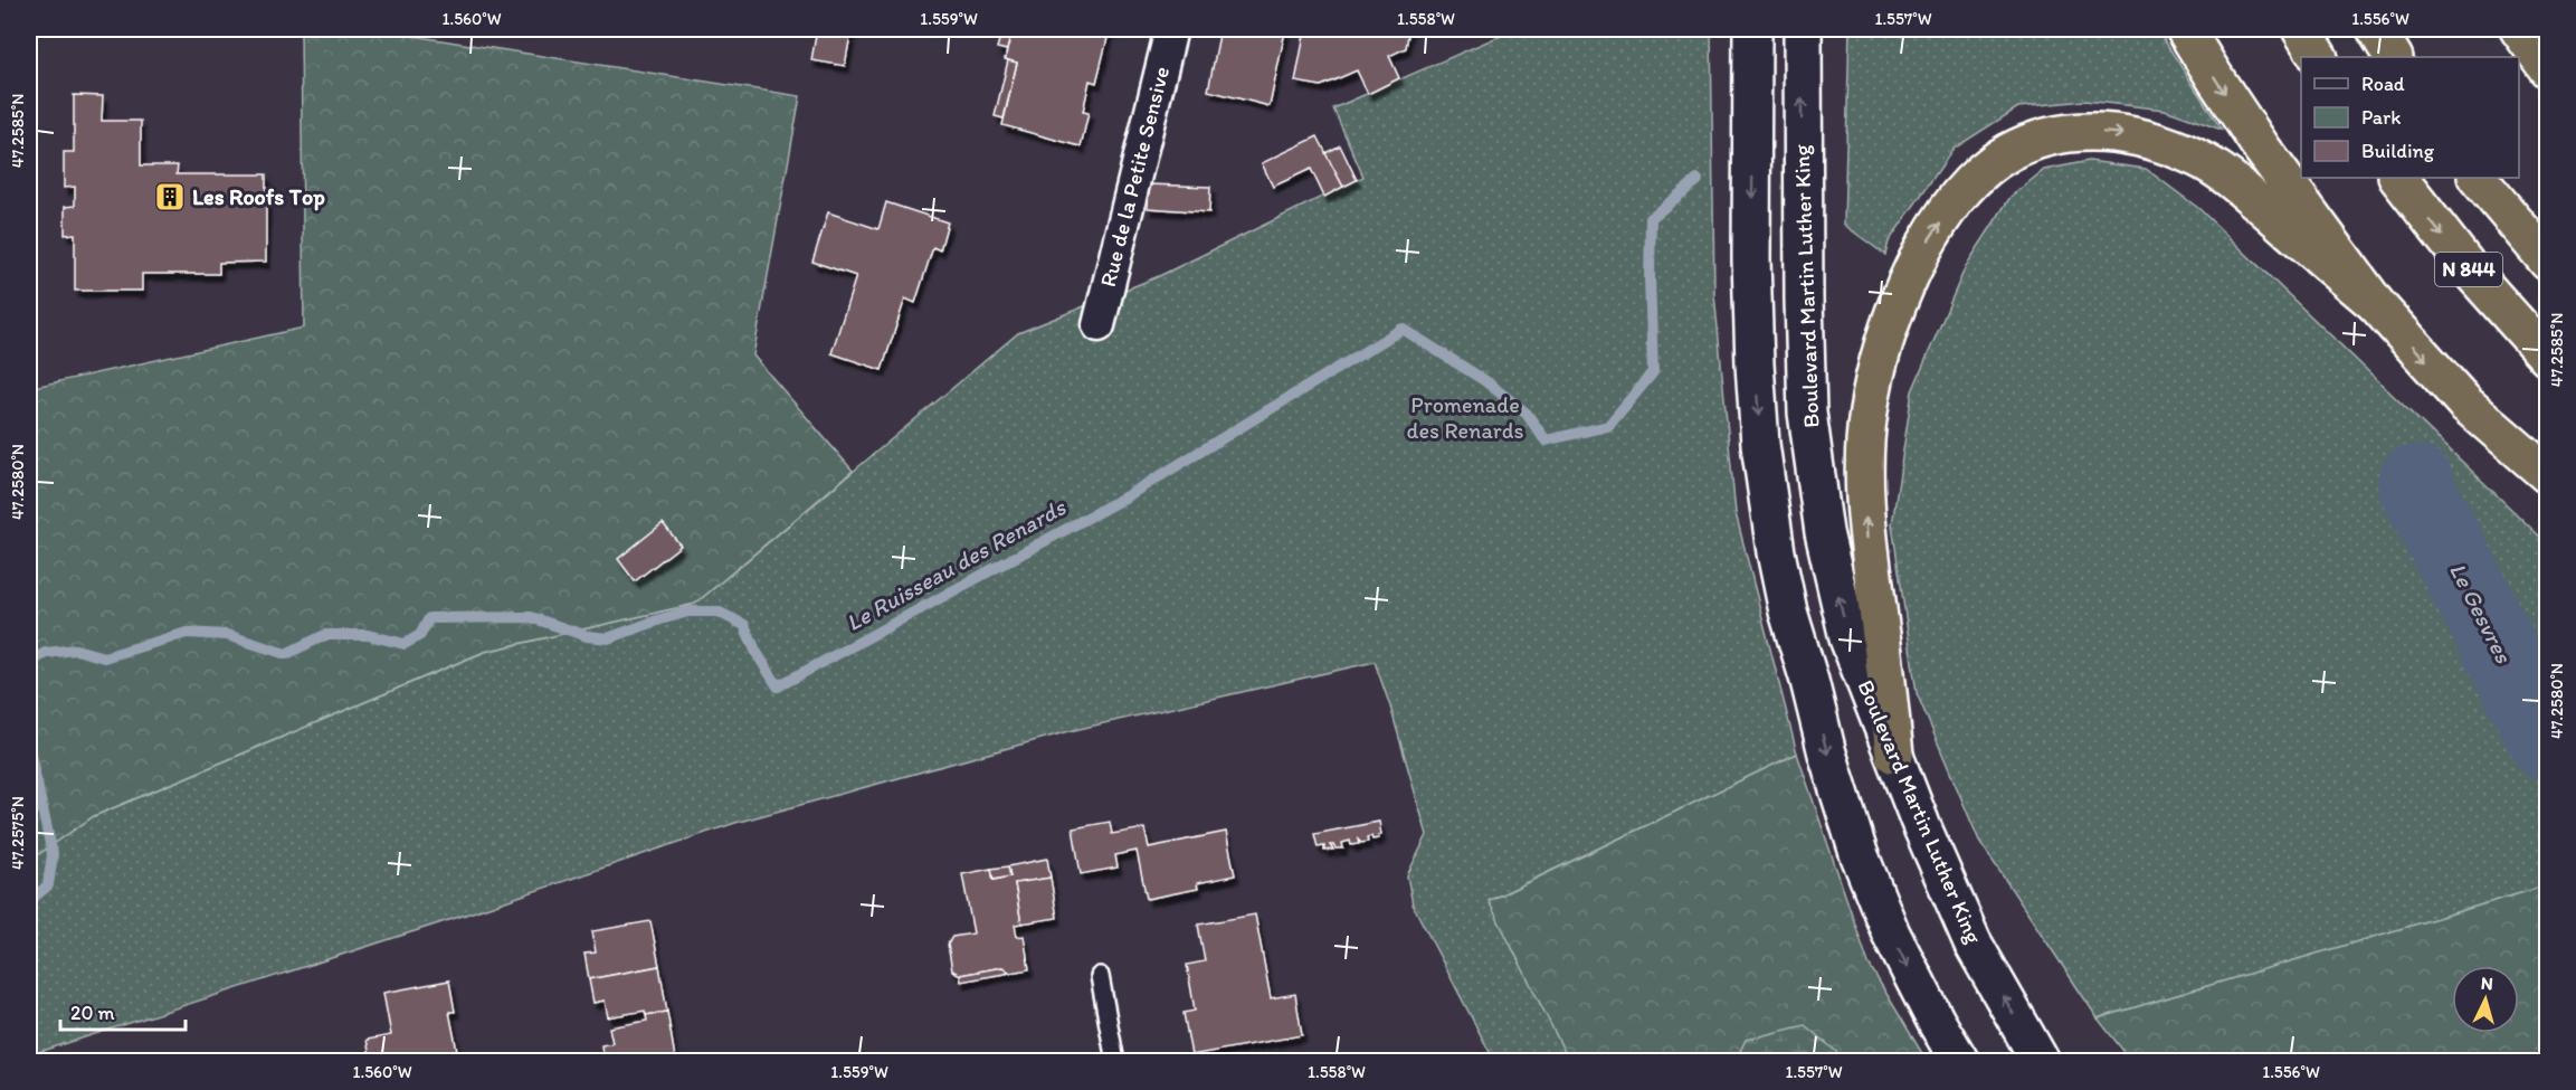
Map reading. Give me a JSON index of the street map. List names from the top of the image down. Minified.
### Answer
{"streets":{"highway":["N 844"],"main road":["Boulevard Martin Luther King"],"street":["Rue de la Petite Sensive"]},"water":["Le Ruisseau des Renards","Le Gesvres"],"parks":["Promenade des Renards"],"places":{"building":["Les Roofs Top"]},"legend":["Road","Park","Building"],"scale_bar":"20 m","north":"top","coordinates":["1.560°W","1.559°W","1.558°W","1.557°W","1.556°W","47.2585°N","47.2580°N","47.2575°N"]}
